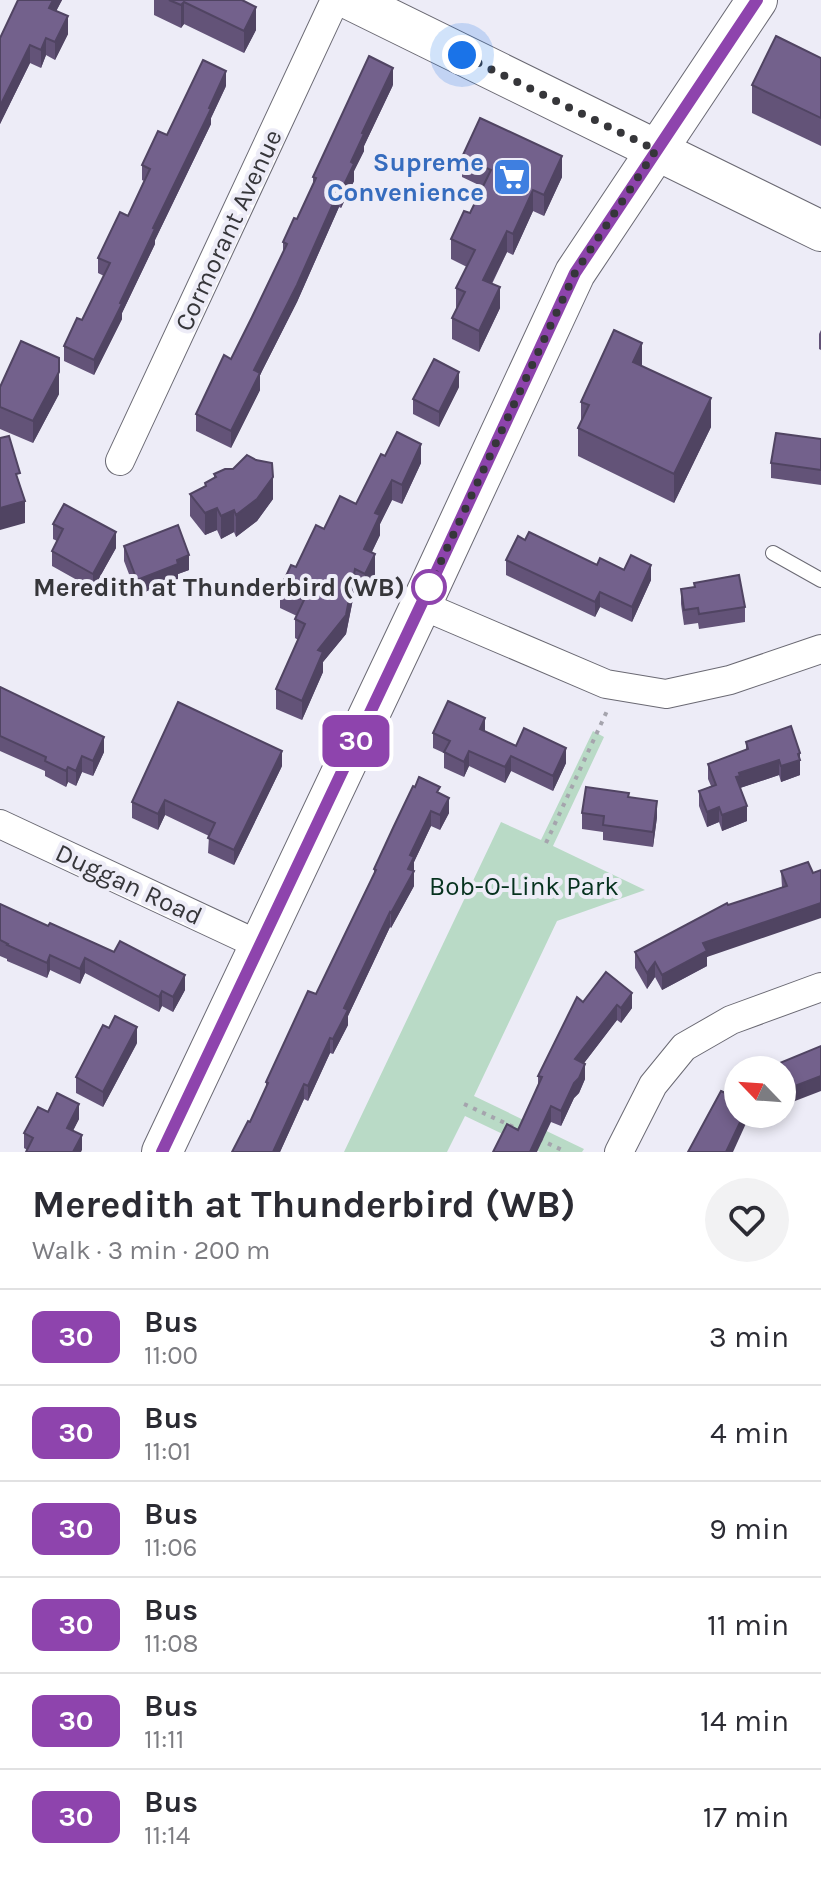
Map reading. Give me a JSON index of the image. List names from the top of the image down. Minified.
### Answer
{"streets":{"street":["Cormorant Avenue","Duggan Road"]},"parks":["Bob-O-Link Park"],"places":{"supermarket":["Supreme Convenience"],"other":["Meredith at Thunderbird (WB)"]},"lines":["bus line 30"],"north":"top left","page":{"on_map":"30","heading":["Meredith at Thunderbird (WB)","Walk · 3 min · 200 m"],"list":[{"mark":"30","name":"Bus","note":"11:00","value":"3 min"},{"mark":"30","name":"Bus","note":"11:01","value":"4 min"},{"mark":"30","name":"Bus","note":"11:06","value":"9 min"},{"mark":"30","name":"Bus","note":"11:08","value":"11 min"},{"mark":"30","name":"Bus","note":"11:11","value":"14 min"},{"mark":"30","name":"Bus","note":"11:14","value":"17 min"}]}}
